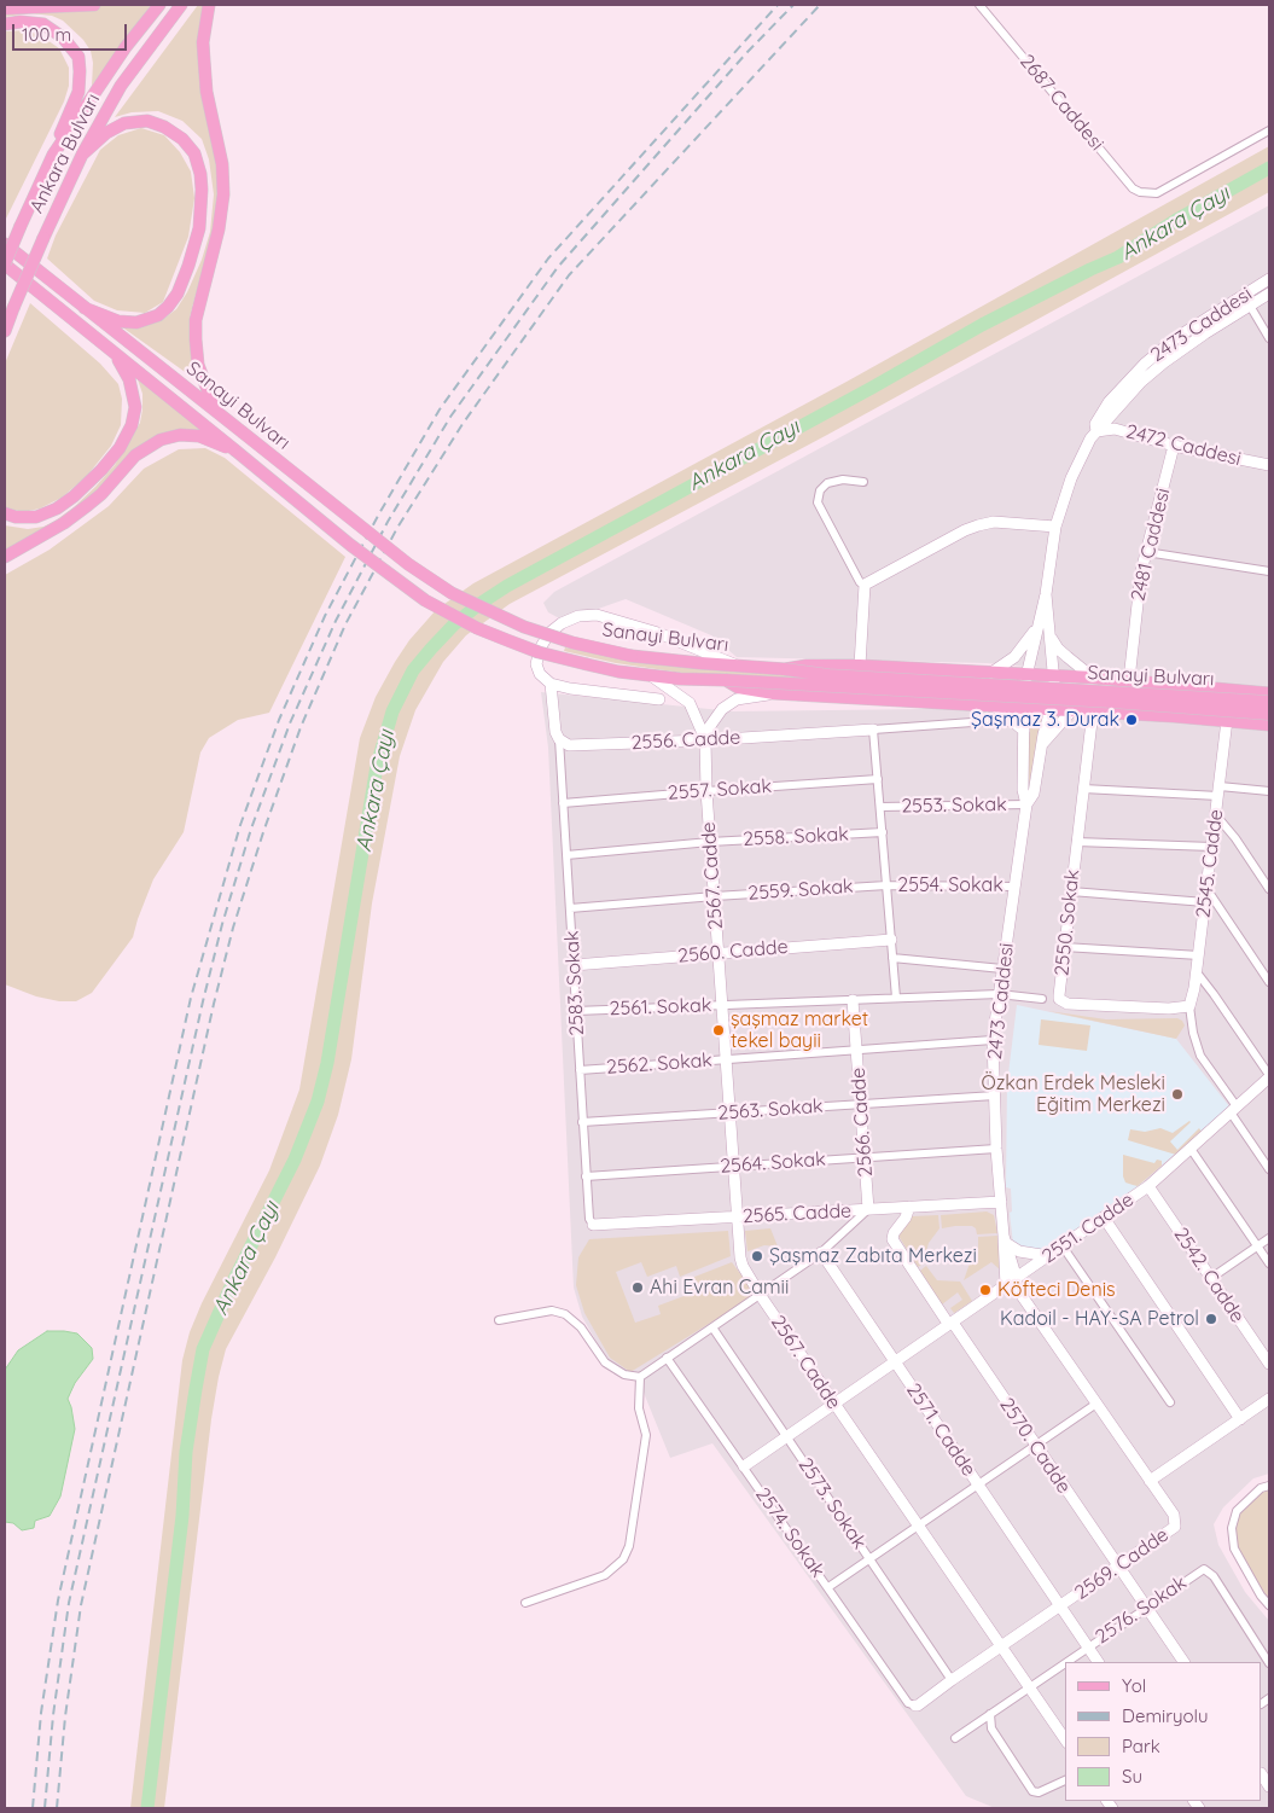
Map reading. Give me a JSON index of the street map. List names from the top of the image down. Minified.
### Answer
{"streets":{"main road":["Ankara Bulvarı","Sanayi Bulvarı"],"street":["2687 Caddesi","2473 Caddesi","2472 Caddesi","2481 Caddesi","2556. Cadde","2557. Sokak","2553. Sokak","2558. Sokak","2545. Cadde","2567. Cadde","2554. Sokak","2559. Sokak","2550. Sokak","2560. Cadde","2583. Sokak","2561. Sokak","2562. Sokak","2563. Sokak","2566. Cadde","2564. Sokak","2565. Cadde","2551. Cadde","2542. Cadde","2571. Cadde","2570. Cadde","2573. Sokak","2574. Sokak","2569. Cadde","2576. Sokak"]},"crossings":[["Ankara Bulvarı","Sanayi Bulvarı"],["2473 Caddesi","2472 Caddesi"],["2473 Caddesi","2553. Sokak"],["2473 Caddesi","2554. Sokak"],["2473 Caddesi","2561. Sokak"],["2473 Caddesi","2562. Sokak"],["2473 Caddesi","2563. Sokak"],["2473 Caddesi","2564. Sokak"],["2473 Caddesi","2565. Cadde"],["2473 Caddesi","2551. Cadde"],["2473 Caddesi","2569. Cadde"],["2472 Caddesi","2481 Caddesi"],["2556. Cadde","2567. Cadde"],["2556. Cadde","2583. Sokak"],["2557. Sokak","2567. Cadde"],["2557. Sokak","2583. Sokak"],["2558. Sokak","2567. Cadde"],["2558. Sokak","2583. Sokak"],["2545. Cadde","2550. Sokak"],["2567. Cadde","2559. Sokak"],["2567. Cadde","2560. Cadde"],["2567. Cadde","2561. Sokak"],["2567. Cadde","2562. Sokak"],["2567. Cadde","2563. Sokak"],["2567. Cadde","2564. Sokak"],["2567. Cadde","2565. Cadde"],["2567. Cadde","2551. Cadde"],["2567. Cadde","2569. Cadde"],["2567. Cadde","2576. Sokak"],["2554. Sokak","2559. Sokak"],["2559. Sokak","2583. Sokak"],["2560. Cadde","2583. Sokak"],["2583. Sokak","2561. Sokak"],["2583. Sokak","2562. Sokak"],["2583. Sokak","2563. Sokak"],["2583. Sokak","2564. Sokak"],["2583. Sokak","2565. Cadde"],["2561. Sokak","2566. Cadde"],["2562. Sokak","2566. Cadde"],["2563. Sokak","2566. Cadde"],["2566. Cadde","2564. Sokak"],["2566. Cadde","2565. Cadde"],["2565. Cadde","2570. Cadde"],["2551. Cadde","2542. Cadde"],["2551. Cadde","2571. Cadde"],["2551. Cadde","2570. Cadde"],["2551. Cadde","2573. Sokak"],["2551. Cadde","2574. Sokak"],["2551. Cadde","2569. Cadde"],["2571. Cadde","2569. Cadde"],["2571. Cadde","2576. Sokak"],["2570. Cadde","2569. Cadde"],["2570. Cadde","2576. Sokak"],["2573. Sokak","2569. Cadde"],["2574. Sokak","2569. Cadde"]],"water":["Ankara Çayı"],"places":["Şaşmaz 3. Durak","şaşmaz market tekel bayii","Özkan Erdek Mesleki Eğitim Merkezi","Şaşmaz Zabıta Merkezi","Ahi Evran Camii","Köfteci Denis","Kadoil - HAY-SA Petrol"],"legend":["Yol","Demiryolu","Park","Su"],"scale_bar":"100 m"}
